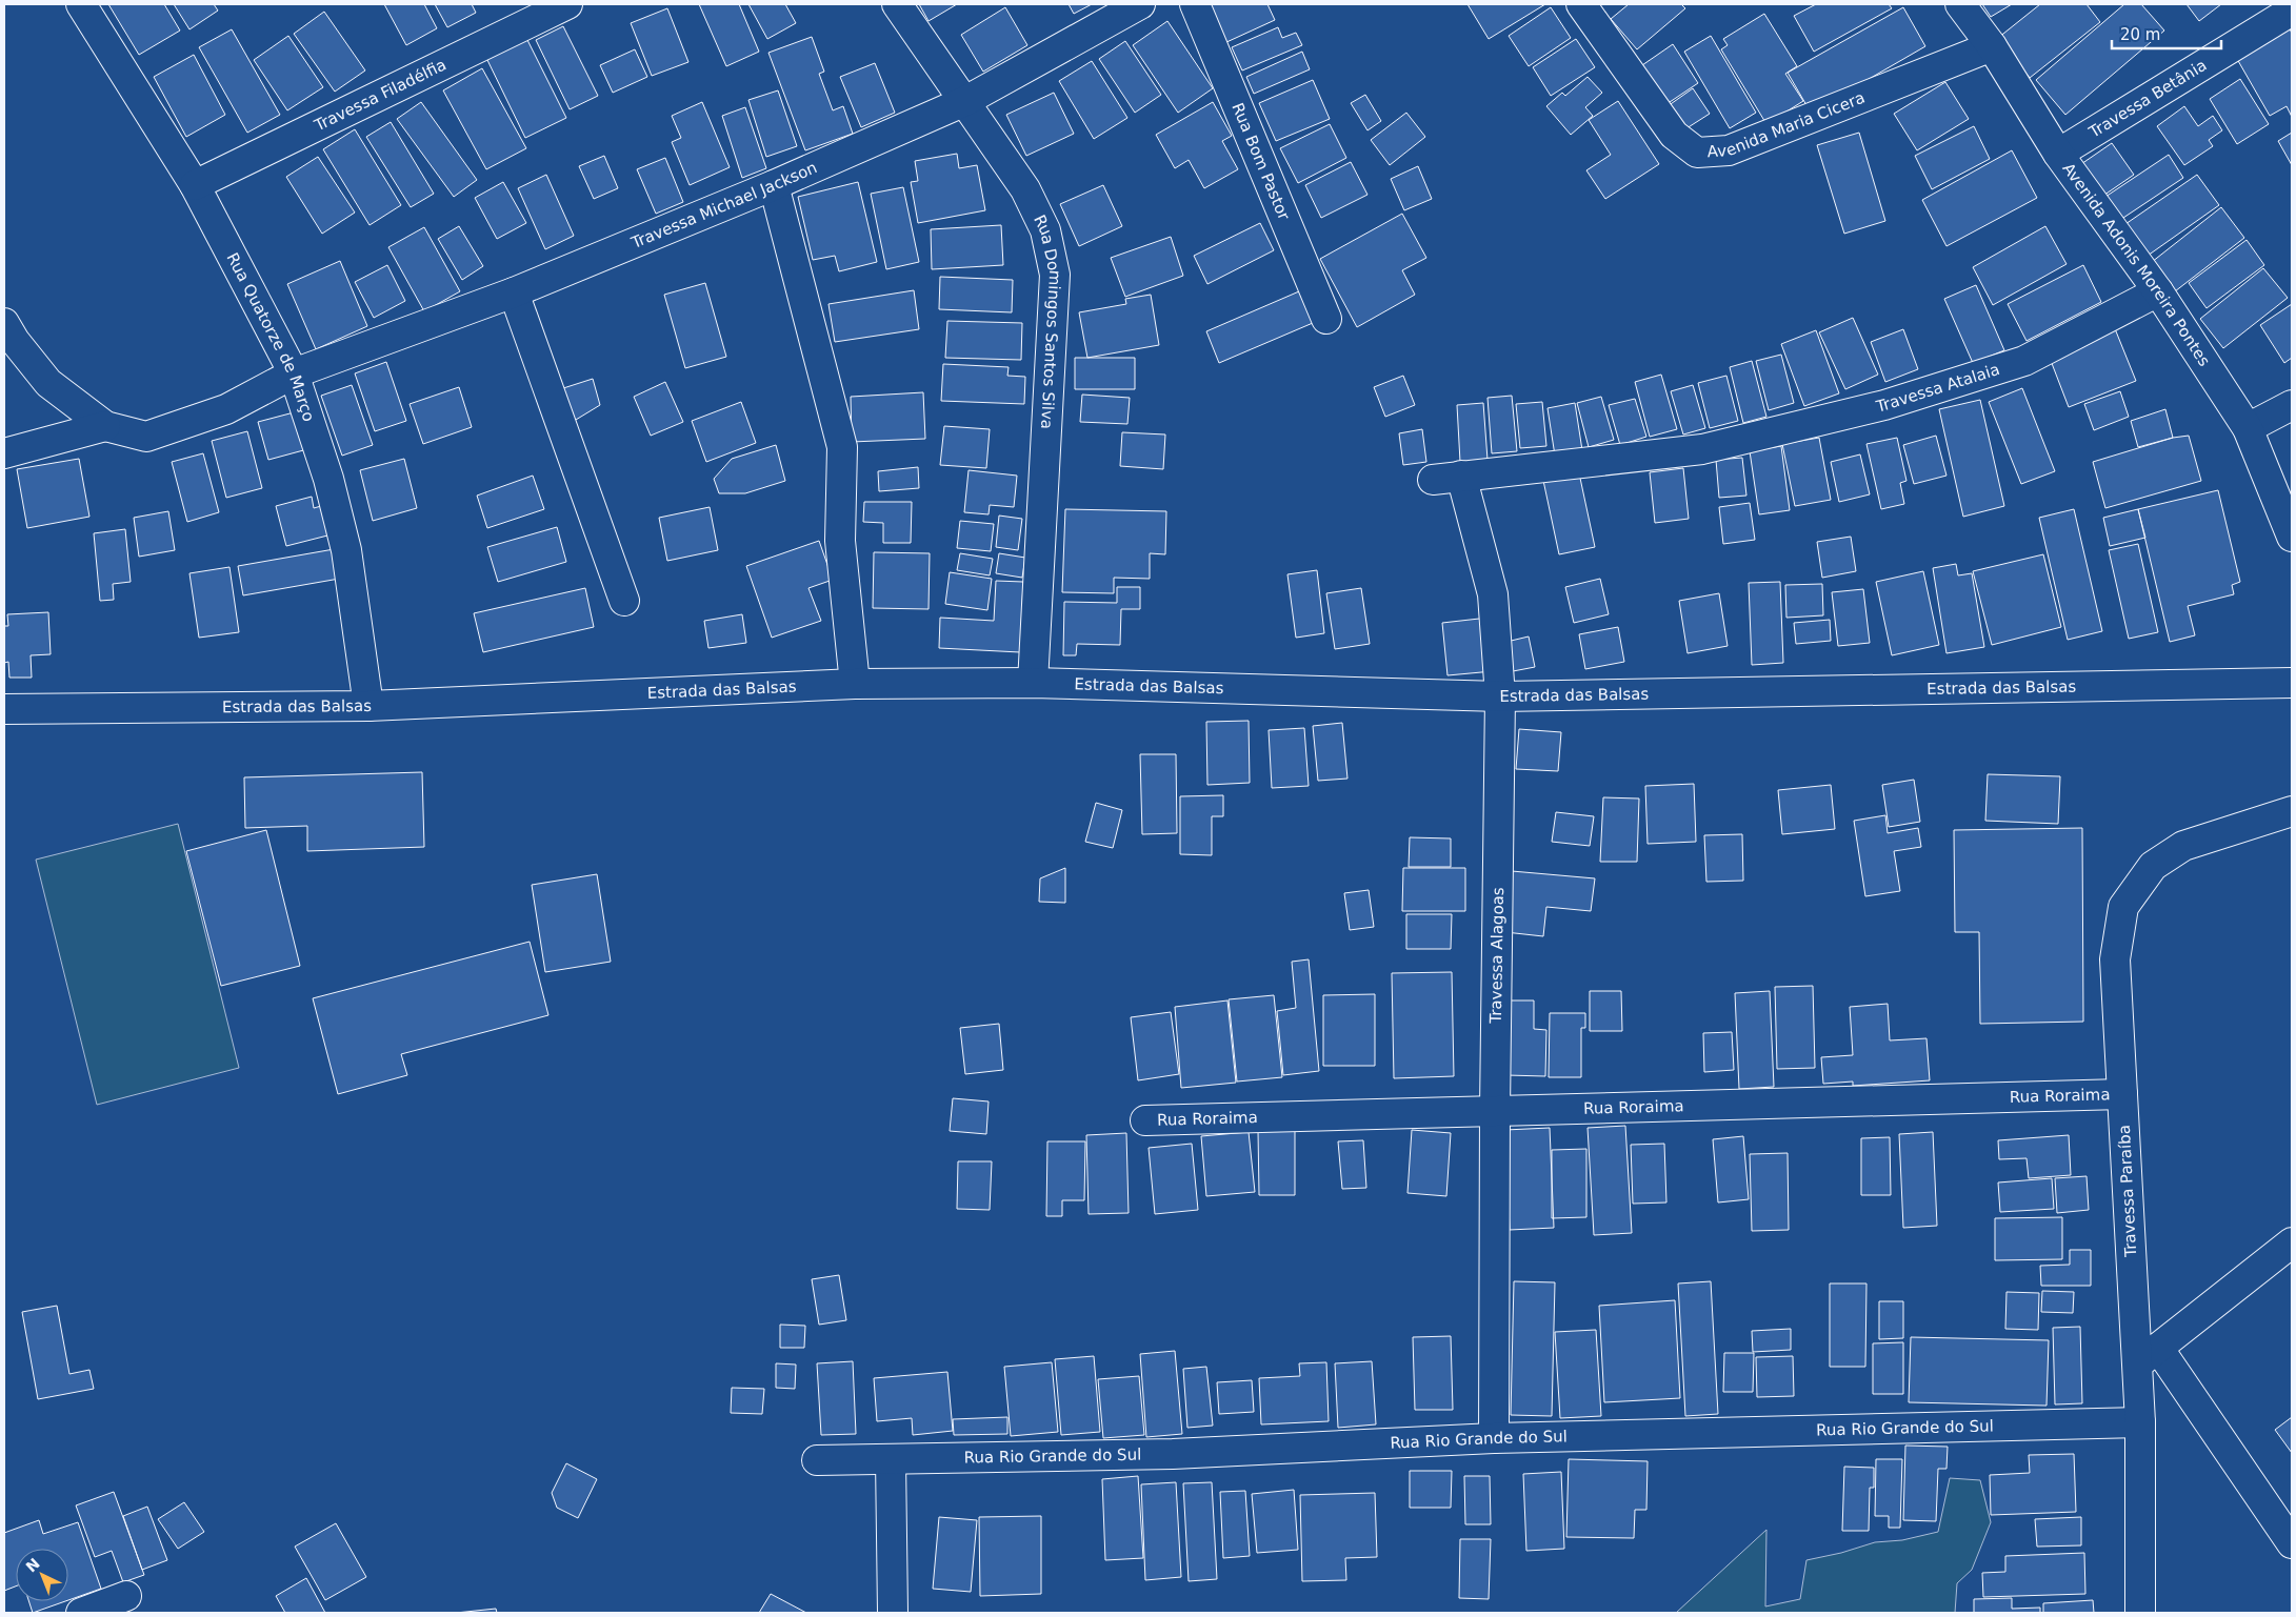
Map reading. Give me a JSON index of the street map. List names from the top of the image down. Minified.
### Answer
{"streets":{"street":["Travessa Filadélfia","Travessa Betânia","Avenida Maria Cicera","Rua Bom Pastor","Travessa Michael Jackson","Avenida Adonis Moreira Pontes","Rua Domingos Santos Silva","Rua Quatorze de Março","Travessa Atalaia","Estrada das Balsas","Travessa Alagoas","Rua Roraima","Travessa Paraíba","Rua Rio Grande do Sul"]},"crossings":[["Travessa Filadélfia","Rua Quatorze de Março"],["Travessa Betânia","Avenida Adonis Moreira Pontes"],["Avenida Maria Cicera","Avenida Adonis Moreira Pontes"],["Travessa Michael Jackson","Rua Domingos Santos Silva"],["Travessa Michael Jackson","Rua Quatorze de Março"],["Avenida Adonis Moreira Pontes","Travessa Atalaia"],["Rua Domingos Santos Silva","Estrada das Balsas"],["Rua Quatorze de Março","Estrada das Balsas"],["Travessa Atalaia","Travessa Alagoas"],["Estrada das Balsas","Travessa Alagoas"],["Travessa Alagoas","Rua Roraima"],["Travessa Alagoas","Rua Rio Grande do Sul"],["Rua Roraima","Travessa Paraíba"],["Travessa Paraíba","Rua Rio Grande do Sul"]],"scale_bar":"20 m","north":"top left"}
